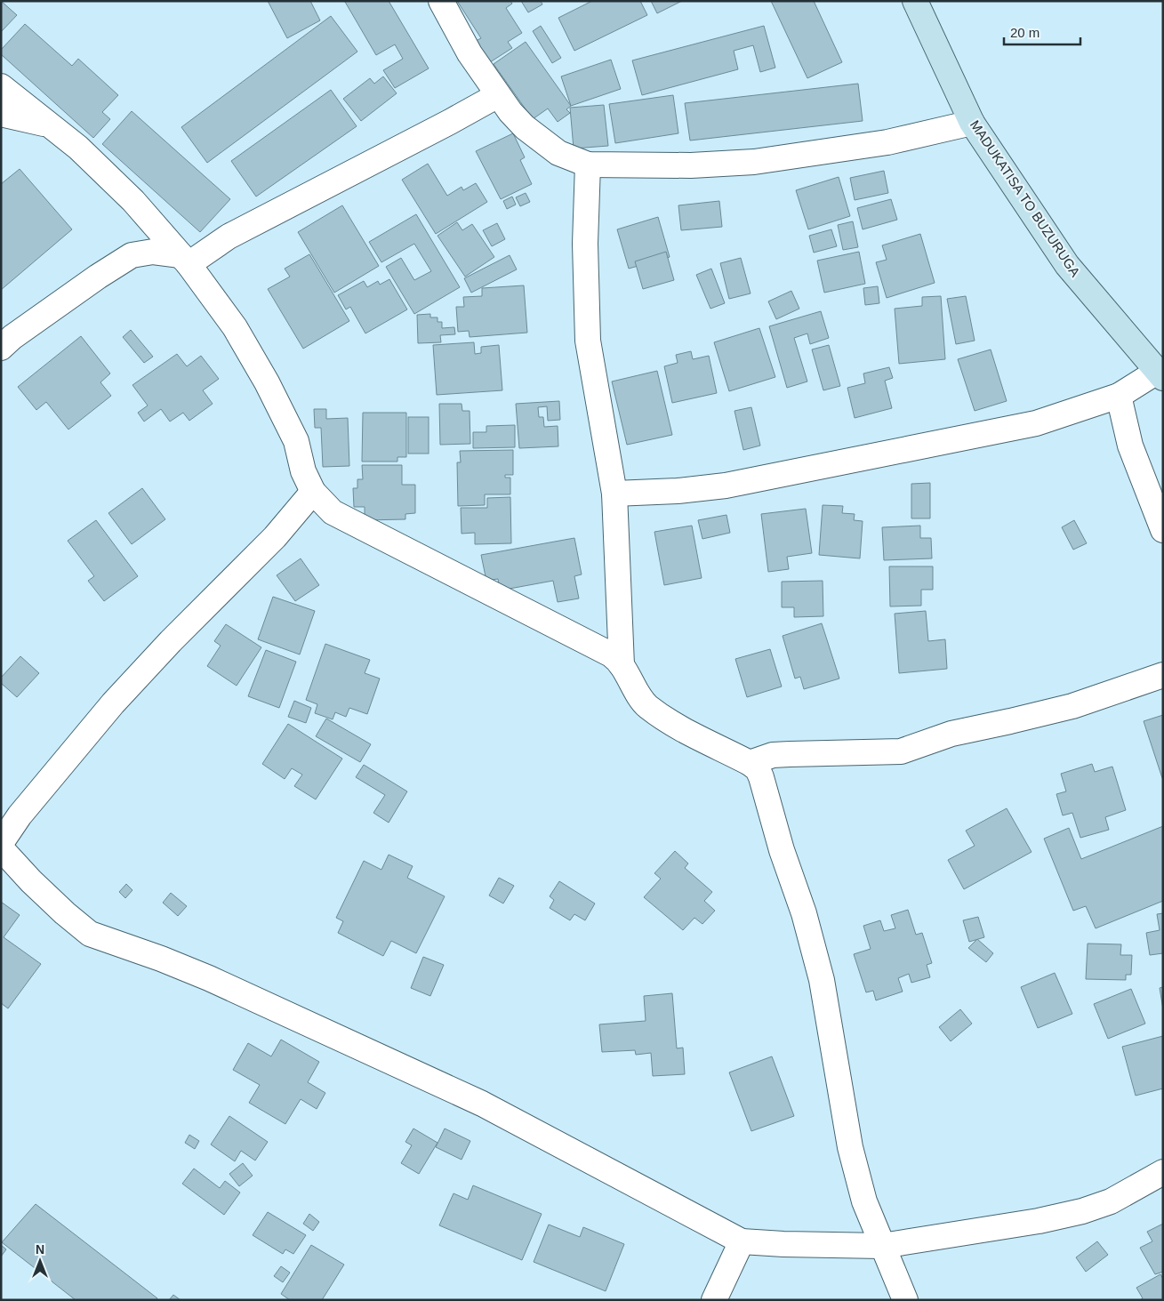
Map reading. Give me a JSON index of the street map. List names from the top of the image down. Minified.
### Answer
{"streets":{"main road":["MADUKATISA TO BUZURUGA"]},"scale_bar":"20 m","north":"top"}
